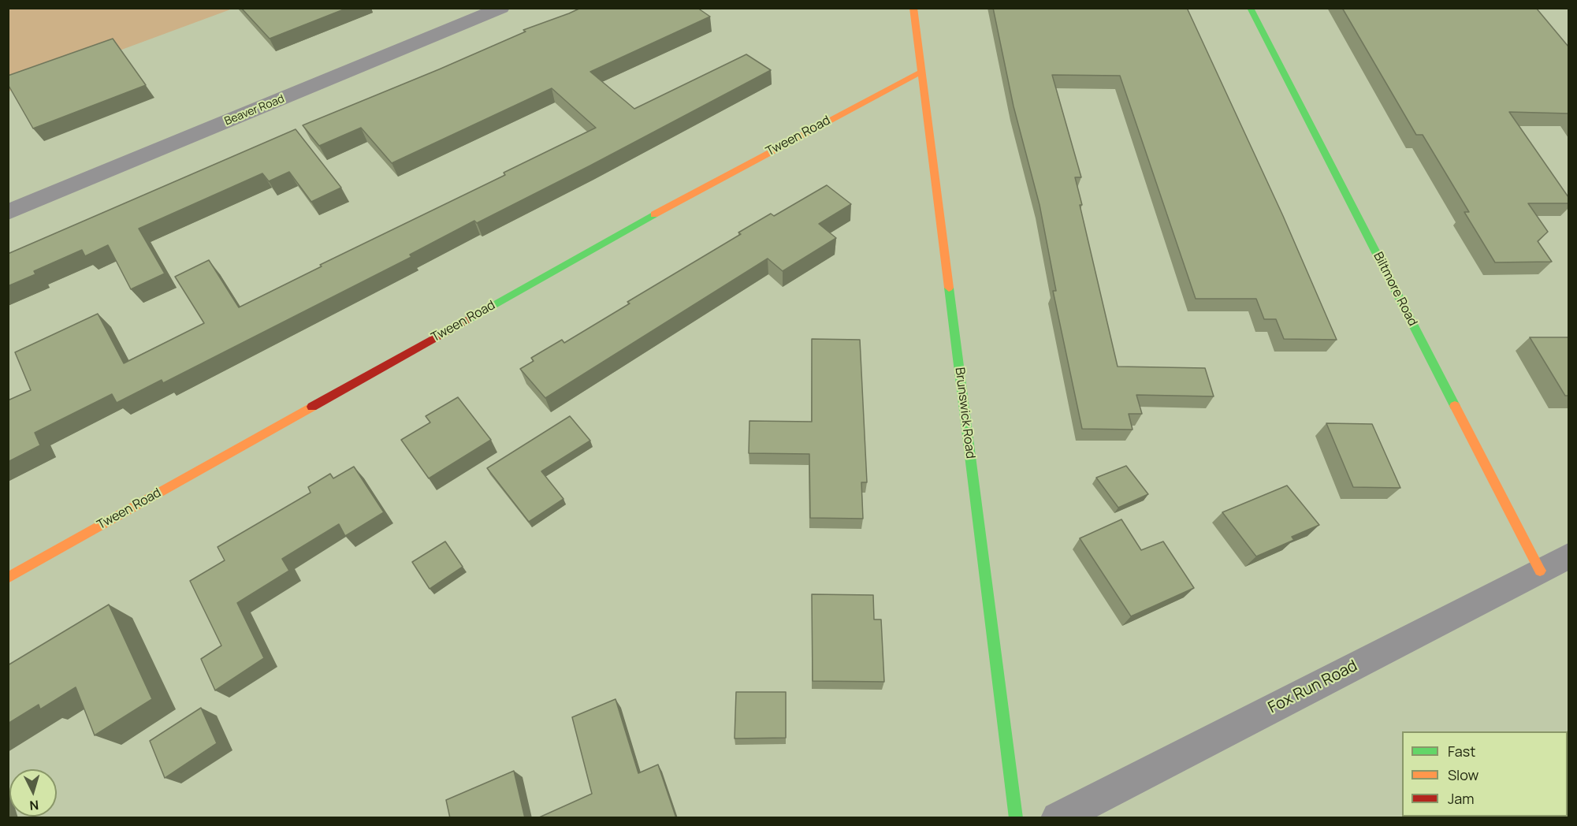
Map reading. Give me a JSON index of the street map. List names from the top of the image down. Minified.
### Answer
{"streets":{"street":["Beaver Road","Tween Road","Biltmore Road","Brunswick Road","Fox Run Road"]},"crossings":[["Tween Road","Brunswick Road"],["Biltmore Road","Fox Run Road"]],"legend":["Fast","Slow","Jam"],"north":"bottom"}
